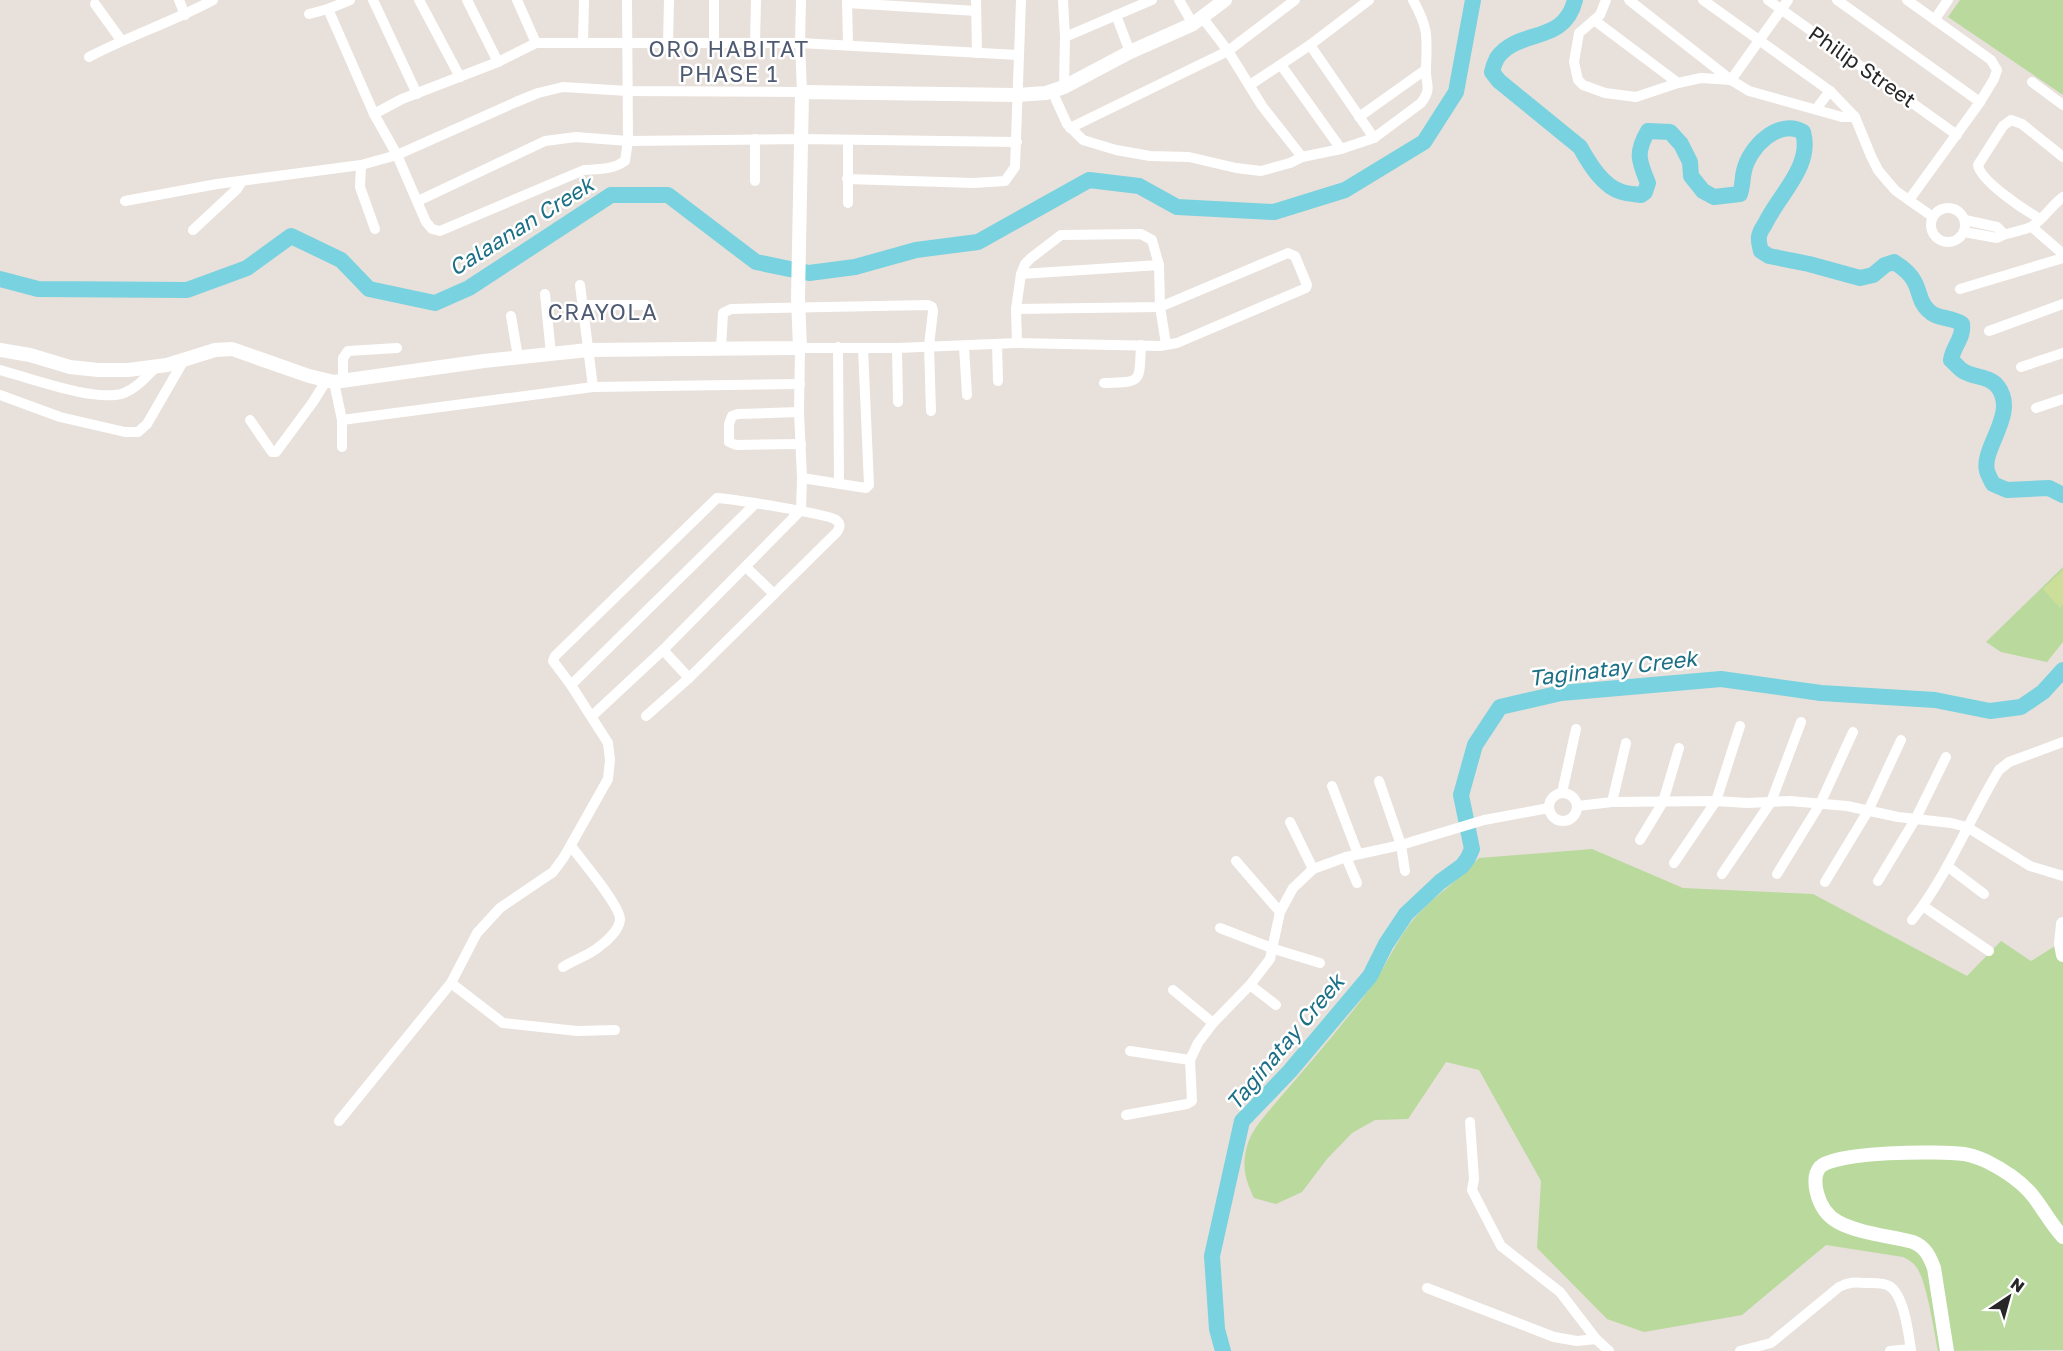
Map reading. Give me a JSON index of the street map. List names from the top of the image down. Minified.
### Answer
{"streets":{"street":["Philip Street"]},"districts":["ORO HABITAT PHASE 1","CRAYOLA"],"water":["Calaanan Creek","Taginatay Creek"],"north":"top right"}
